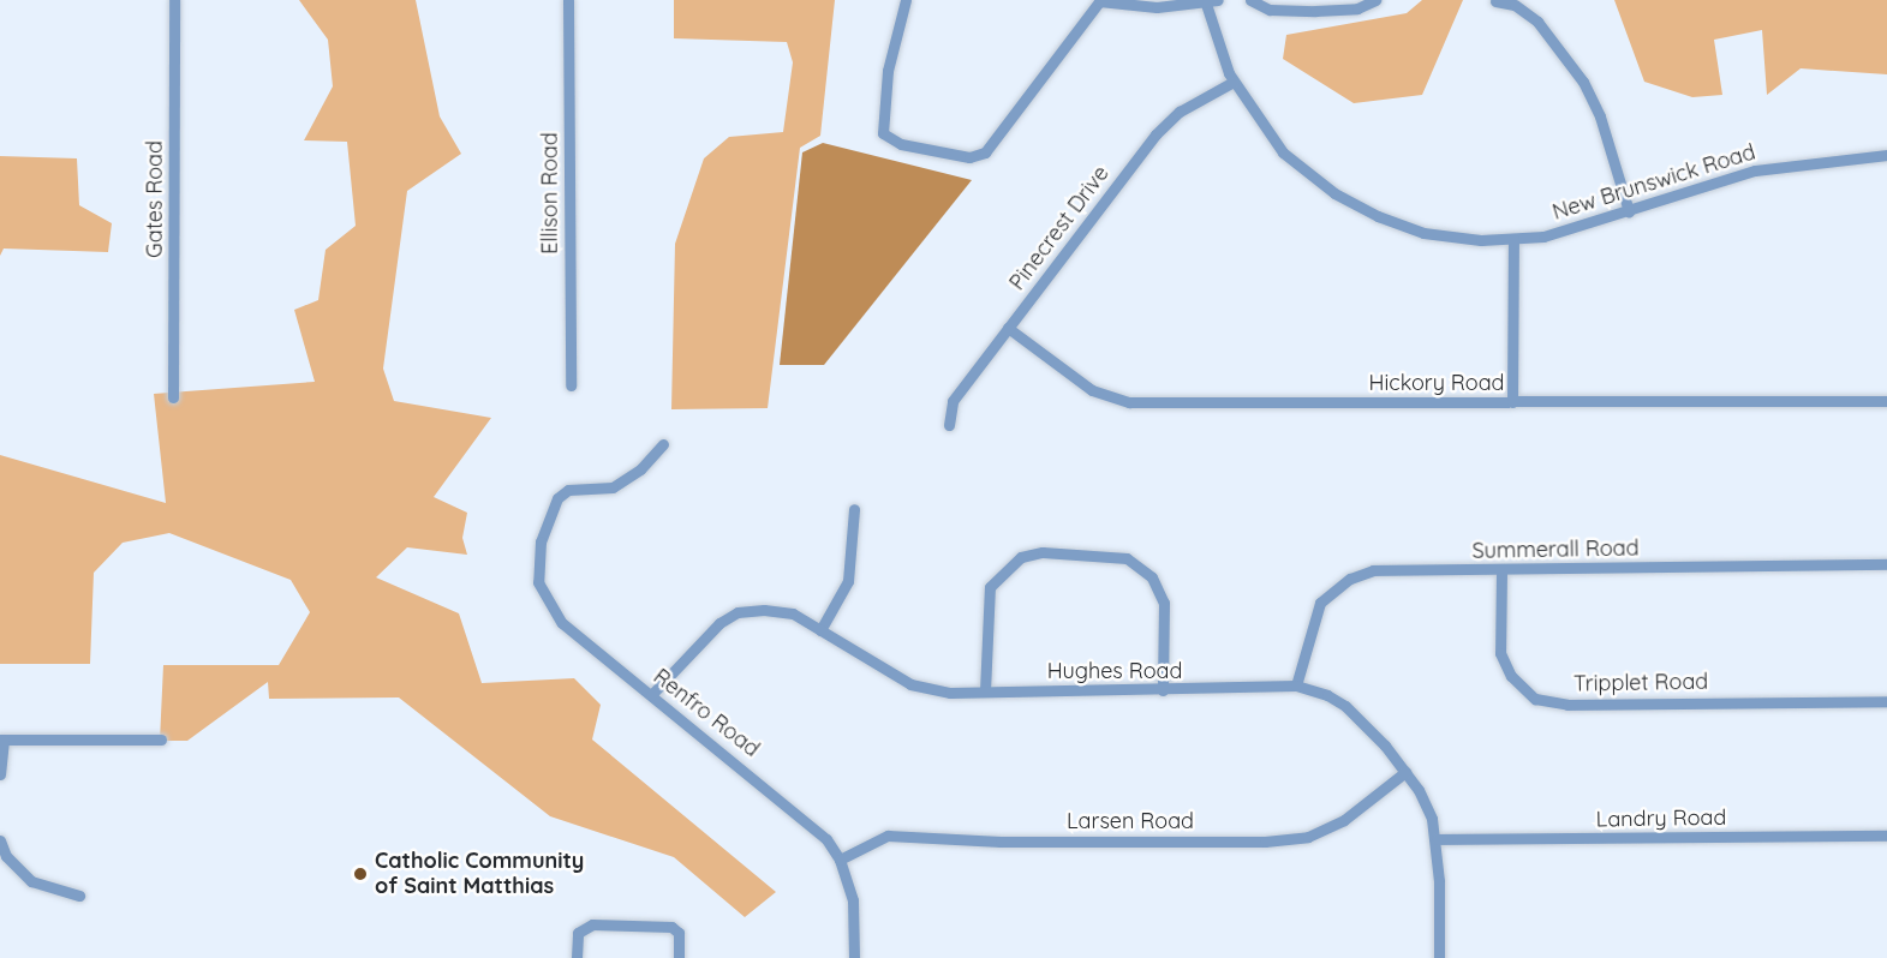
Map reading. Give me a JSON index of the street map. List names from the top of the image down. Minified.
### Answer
{"streets":{"street":["New Brunswick Road","Ellison Road","Gates Road","Pinecrest Drive","Hickory Road","Summerall Road","Hughes Road","Tripplet Road","Renfro Road","Landry Road","Larsen Road"]},"crossings":[["New Brunswick Road","Pinecrest Drive"],["Pinecrest Drive","Hickory Road"],["Summerall Road","Hughes Road"],["Summerall Road","Tripplet Road"],["Hughes Road","Renfro Road"],["Hughes Road","Landry Road"],["Hughes Road","Larsen Road"],["Renfro Road","Larsen Road"]],"places":["Catholic Community of Saint Matthias"]}
